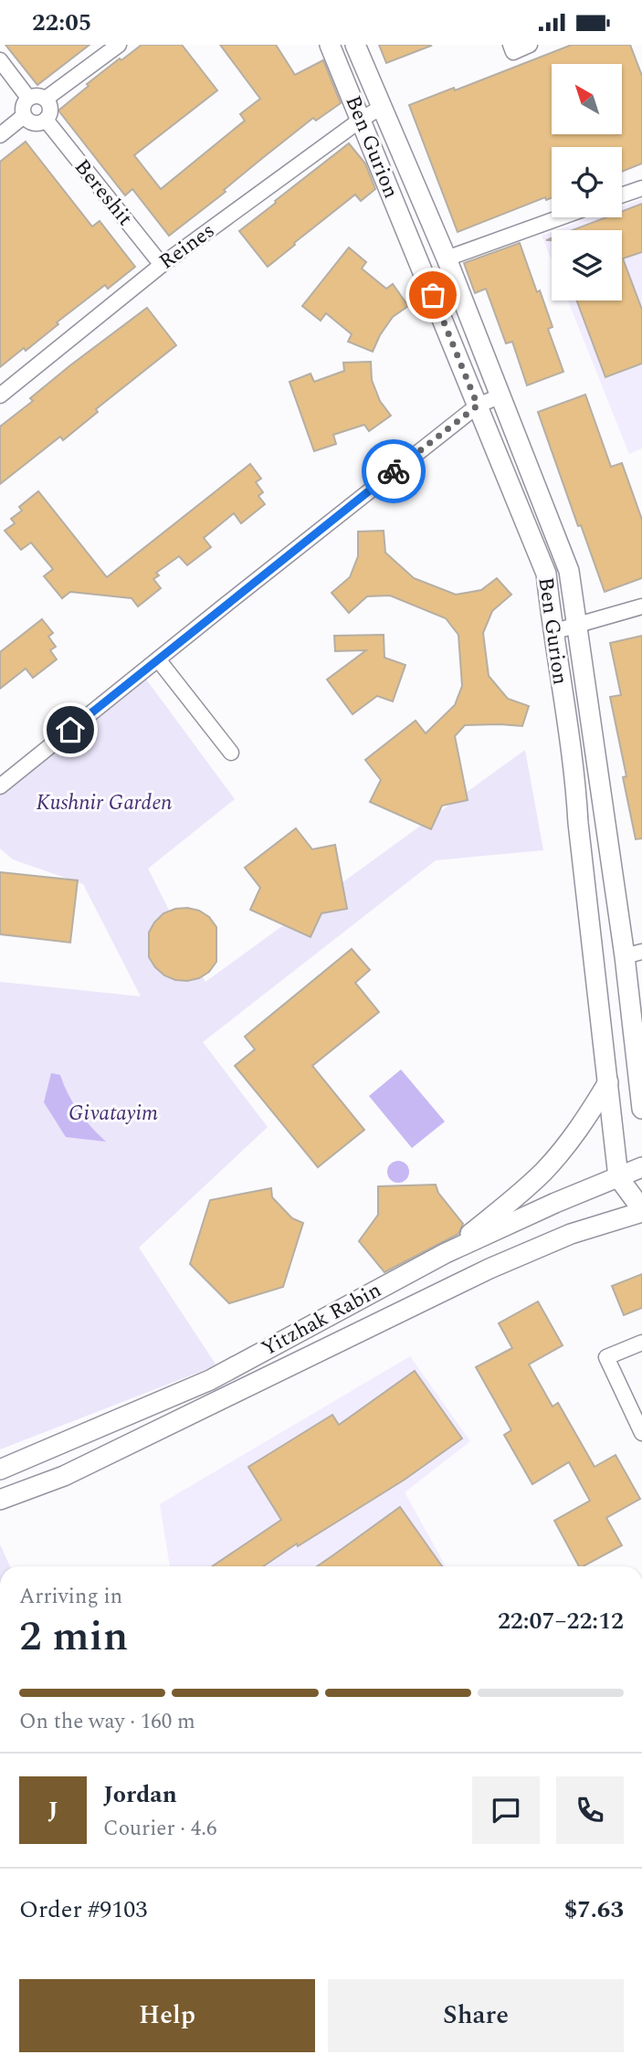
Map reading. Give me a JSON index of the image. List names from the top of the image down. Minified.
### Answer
{"streets":{"main road":["Ben Gurion","Yitzhak Rabin"],"street":["Bereshit","Reines"]},"crossings":[["Ben Gurion","Reines"],["Ben Gurion","Yitzhak Rabin"],["Bereshit","Reines"]],"parks":["Kushnir Garden","Givatayim"],"north":"top left","page":{"status":"22:05","heading":["2 min","Arriving in","22:07–22:12"],"panel":["Jordan","Courier · 4.6","Order #9103","$7.63"],"bar":"On the way · 160 m","round":"J","buttons":["Help","Share"]}}
